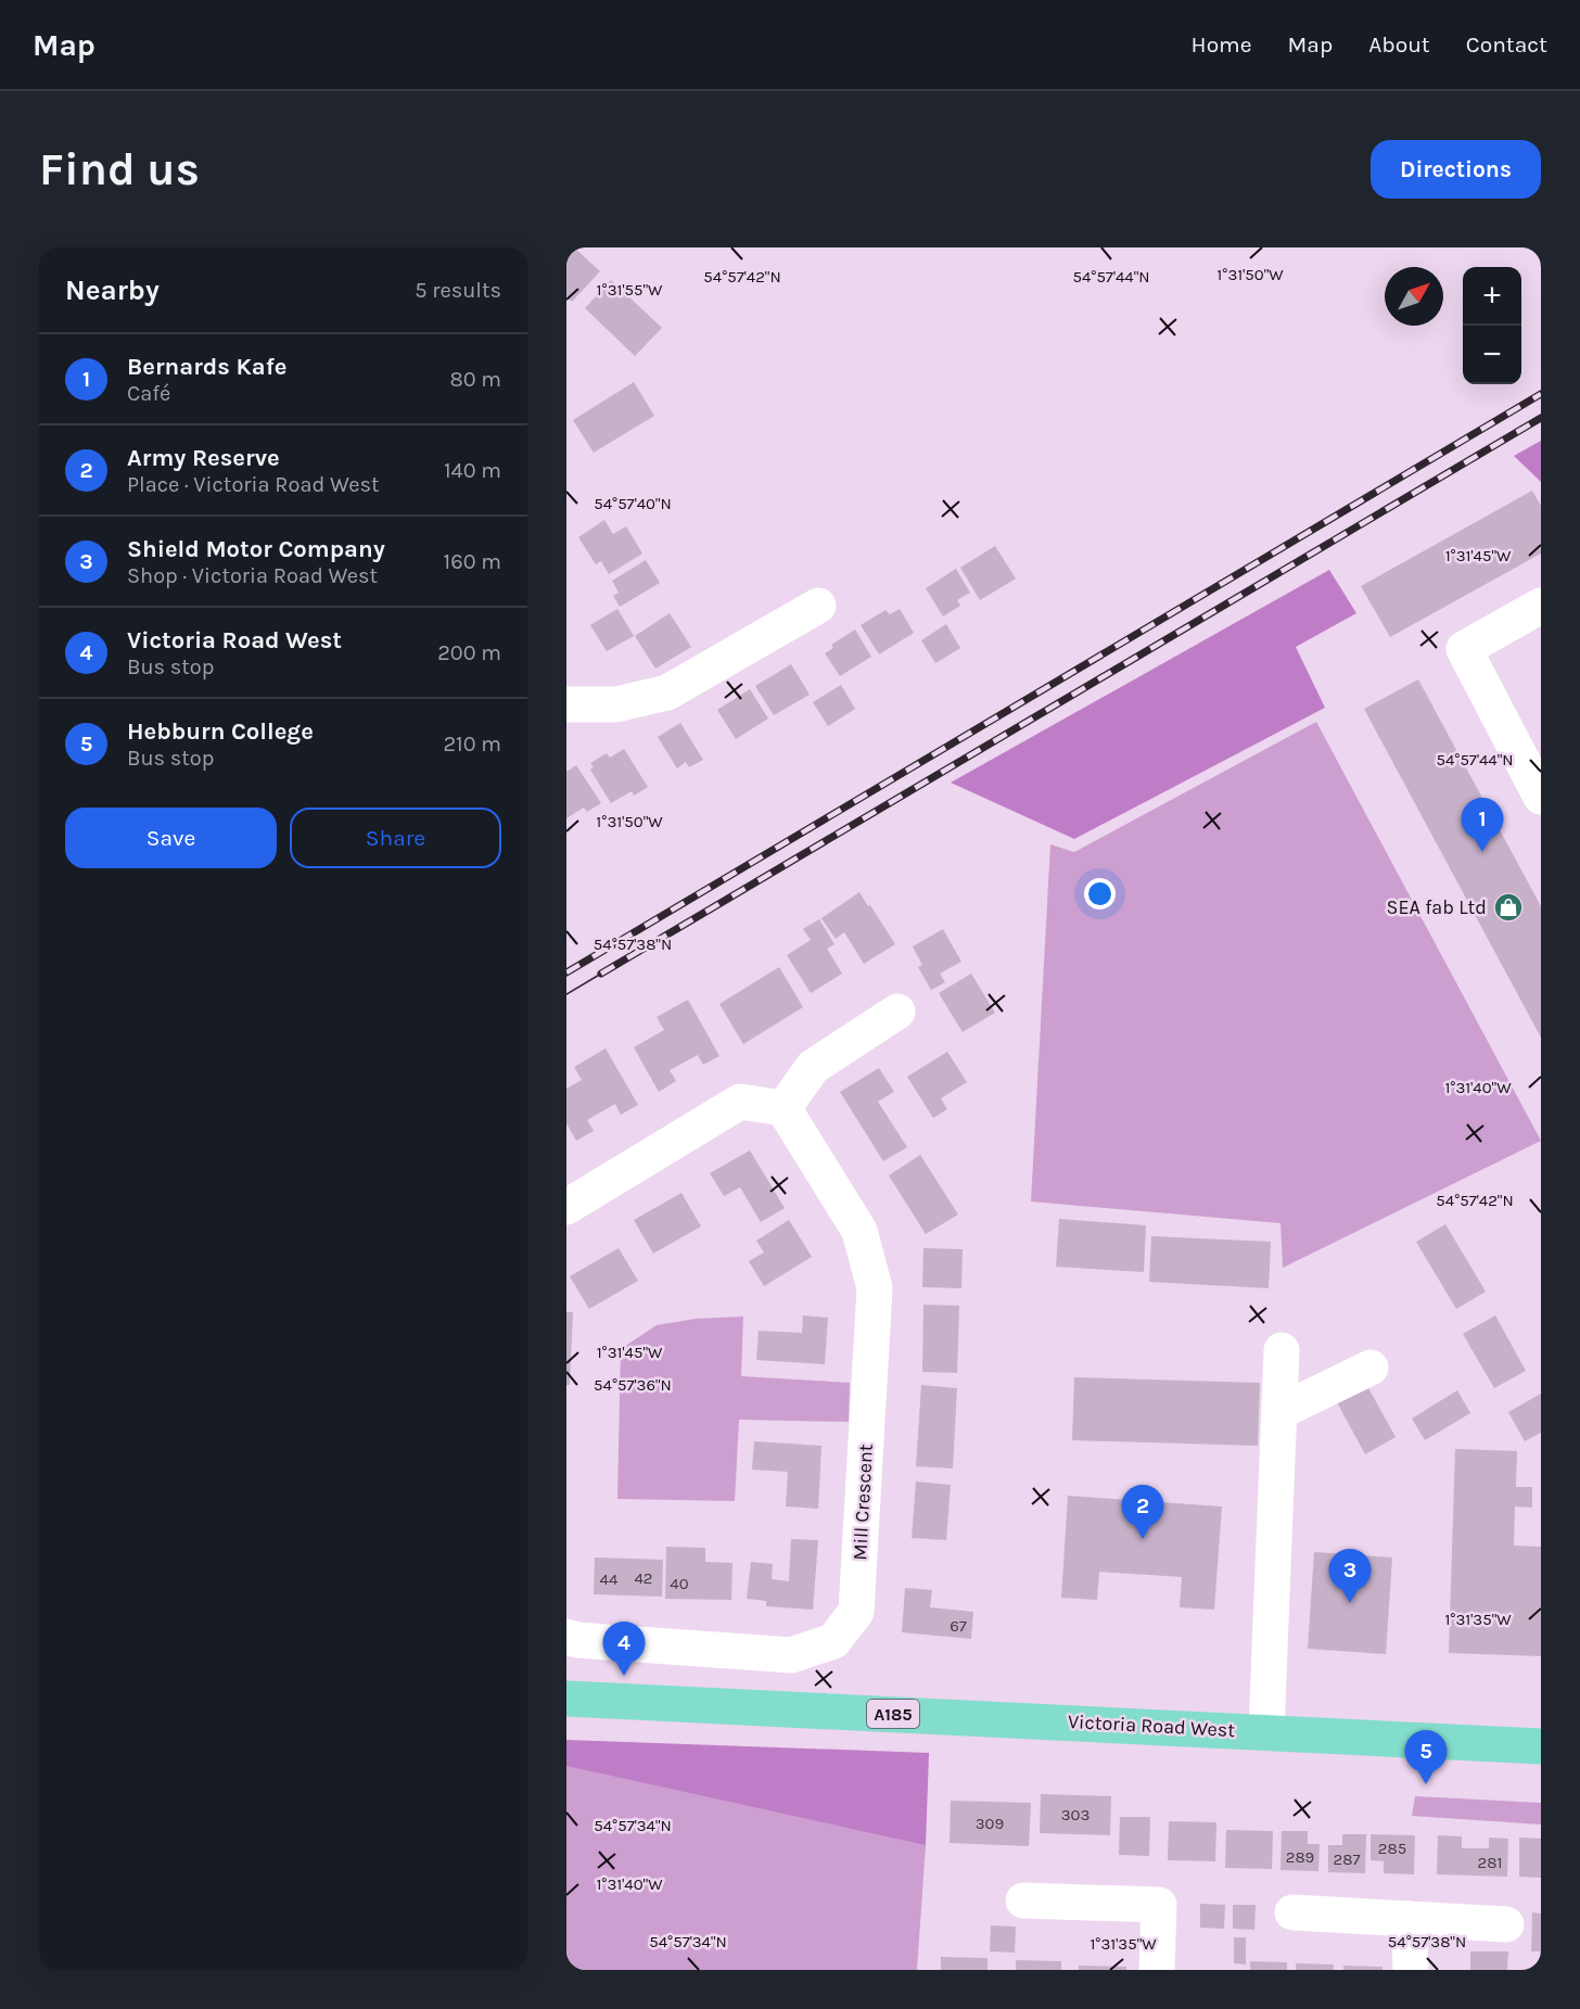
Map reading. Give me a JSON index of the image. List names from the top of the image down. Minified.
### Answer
{"streets":{"main road":["A185","Victoria Road West"],"street":["Mill Crescent"]},"places":{"shop":["SEA fab Ltd"]},"house_numbers":["42","44","40","67","303","309","285","289","287","281"],"north":"top right","page":{"header":"Map","nav":["Home","Map","About","Contact"],"buttons":["Directions",["Save","Share"]],"title":"Find us","heading":["Nearby","5 results"],"map_buttons":["+","−"],"list":[{"mark":"1","name":"Bernards Kafe","note":"Café","value":"80 m"},{"mark":"2","name":"Army Reserve","note":"Place · Victoria Road West","value":"140 m"},{"mark":"3","name":"Shield Motor Company","note":"Shop · Victoria Road West","value":"160 m"},{"mark":"4","name":"Victoria Road West","note":"Bus stop","value":"200 m"},{"mark":"5","name":"Hebburn College","note":"Bus stop","value":"210 m"}],"pins":["1","2","3","4","5"]},"coordinates":["1°31'50\"W","54°57'42\"N","54°57'44\"N","1°31'55\"W","54°57'40\"N","1°31'45\"W","54°57'38\"N","1°31'40\"W","54°57'36\"N","1°31'35\"W","54°57'34\"N"]}
